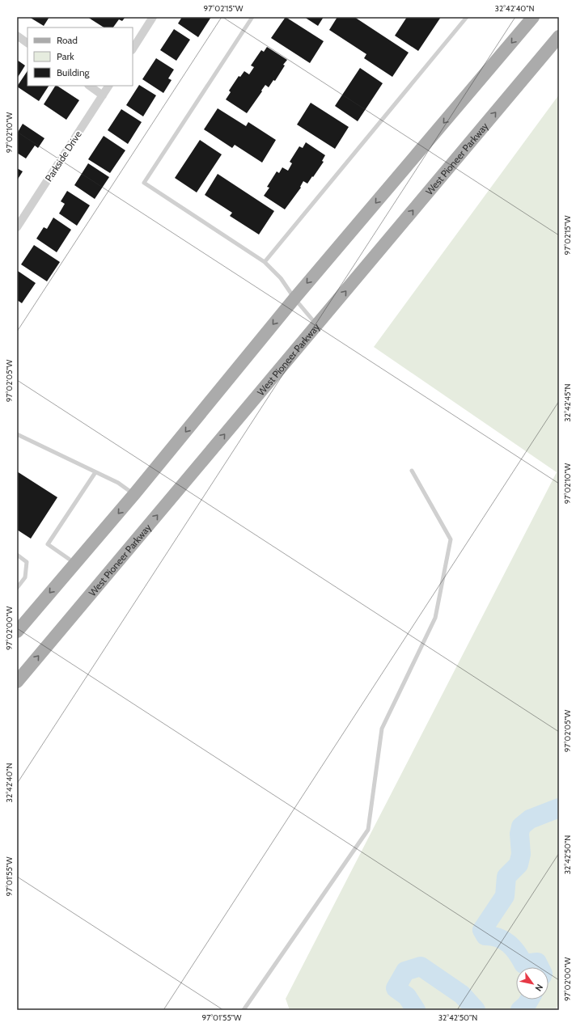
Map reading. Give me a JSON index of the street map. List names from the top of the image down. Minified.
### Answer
{"streets":{"main road":["West Pioneer Parkway"],"street":["Parkside Drive"]},"legend":["Road","Park","Building"],"north":"bottom right","coordinates":["97°02'15\"W","32°42'40\"N","97°02'10\"W","97°02'05\"W","32°42'45\"N","97°02'00\"W","32°42'50\"N","97°01'55\"W"]}
